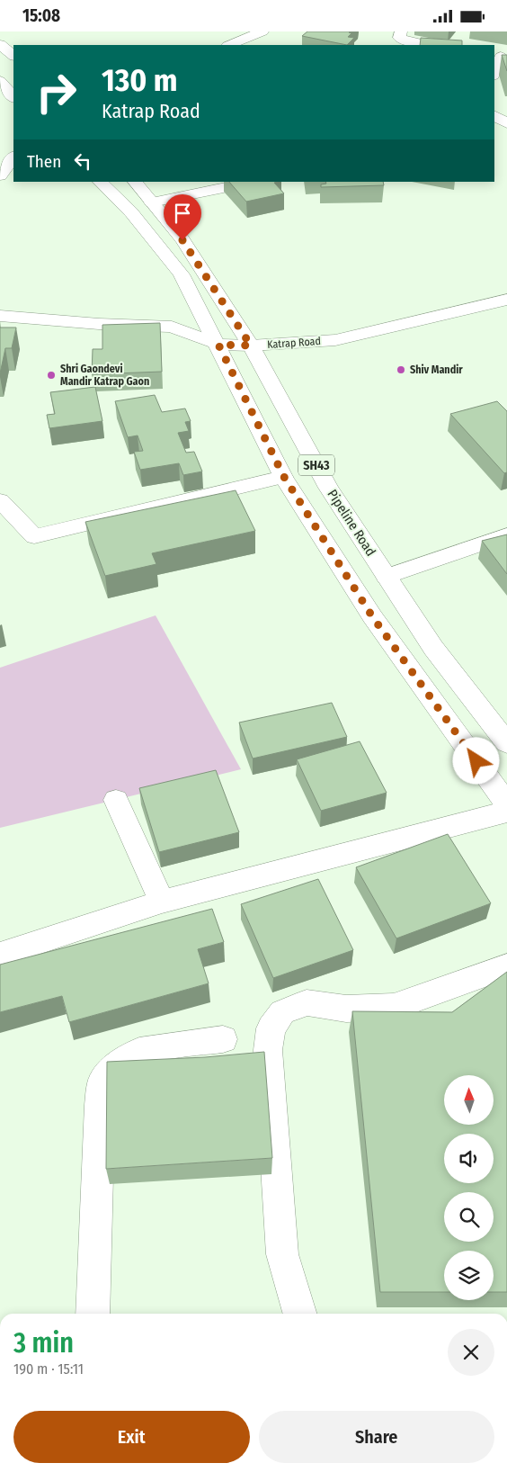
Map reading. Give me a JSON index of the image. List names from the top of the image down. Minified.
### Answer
{"streets":{"street":["Katrap Road","SH43","Pipeline Road"]},"crossings":[["Katrap Road","SH43"],["Katrap Road","Pipeline Road"]],"places":["Shiv Mandir","Shri Gaondevi Mandir Katrap Gaon"],"north":"top","page":{"status":"15:08","turn":["130 m","Katrap Road"],"then":"Then","heading":["3 min","190 m · 15:11"],"buttons":["Exit","Share"]}}
